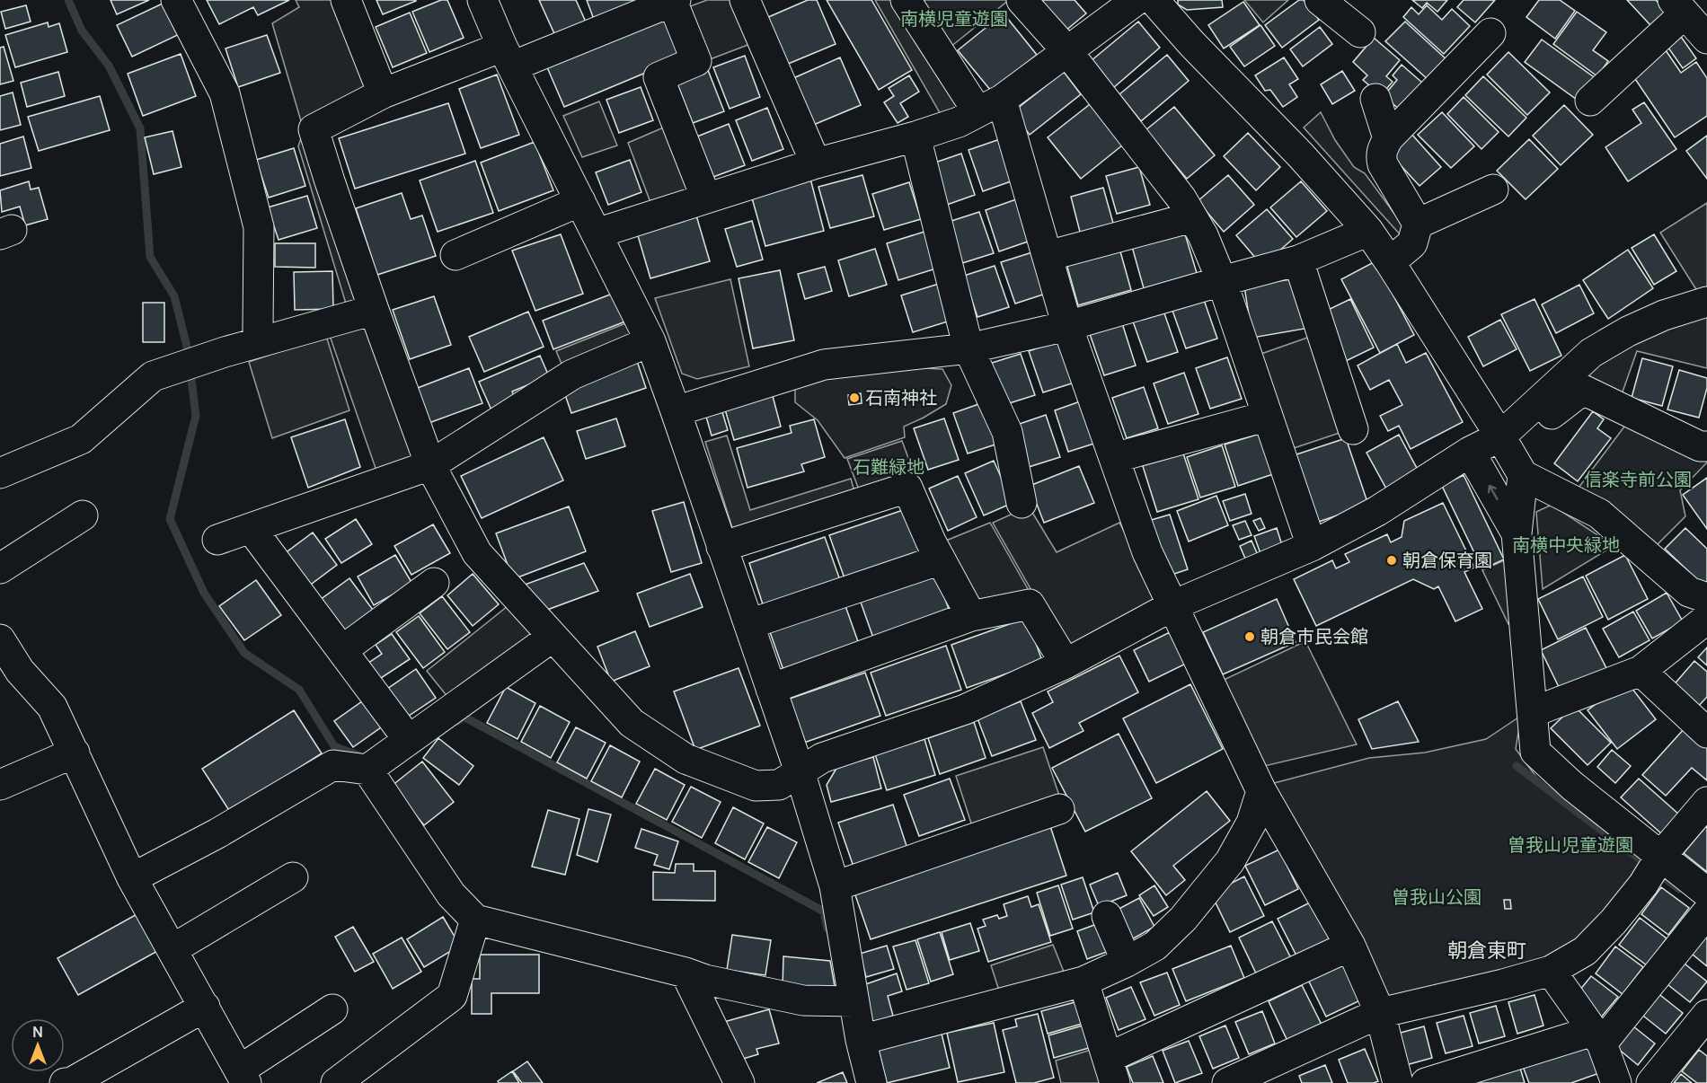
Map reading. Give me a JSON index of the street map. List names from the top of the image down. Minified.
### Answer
{"districts":["朝倉東町"],"parks":["南横児童遊園","石難緑地","信楽寺前公園","南横中央緑地","曽我山児童遊園","曽我山公園"],"places":["石南神社","朝倉保育園","朝倉市民会館"],"north":"top"}
